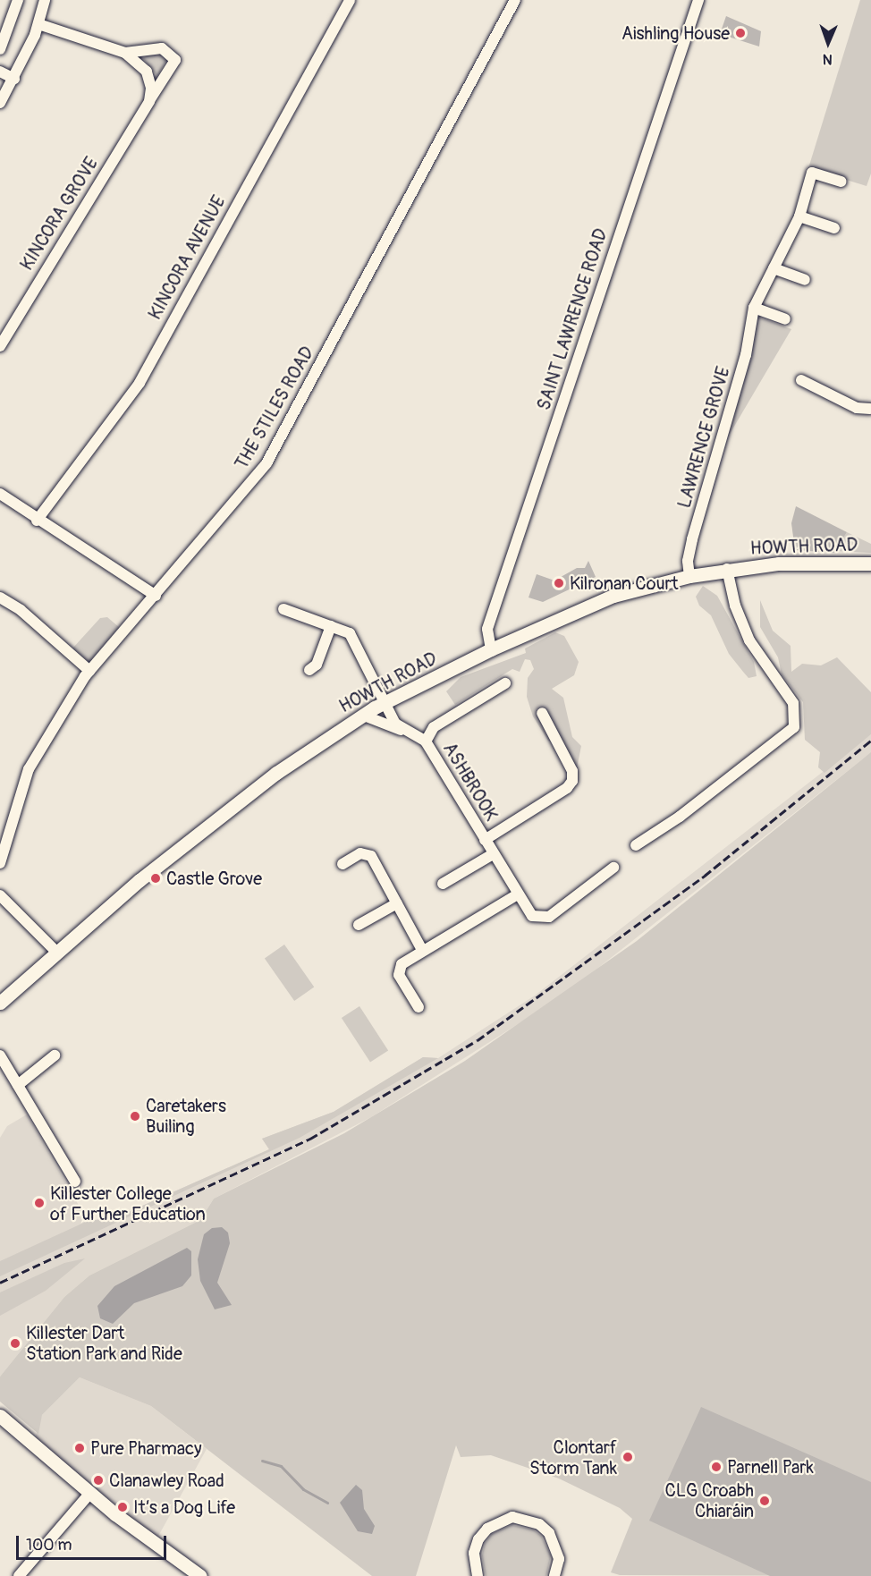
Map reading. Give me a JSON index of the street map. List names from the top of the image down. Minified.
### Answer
{"streets":{"main road":["HOWTH ROAD"],"street":["KINCORA GROVE","KINCORA AVENUE","SAINT LAWRENCE ROAD","THE STILES ROAD","LAWRENCE GROVE","ASHBROOK"]},"crossings":[["SAINT LAWRENCE ROAD","HOWTH ROAD"],["LAWRENCE GROVE","HOWTH ROAD"],["HOWTH ROAD","ASHBROOK"]],"places":["Aishling House","Kilronan Court","Castle Grove","Caretakers Builing","Killester College of Further Education","Killester Dart Station Park and Ride","Pure Pharmacy","Clontarf Storm Tank","Parnell Park","Clanawley Road","CLG Croabh Chiaráin","It’s a Dog Life"],"scale_bar":"100 m","north":"bottom"}
